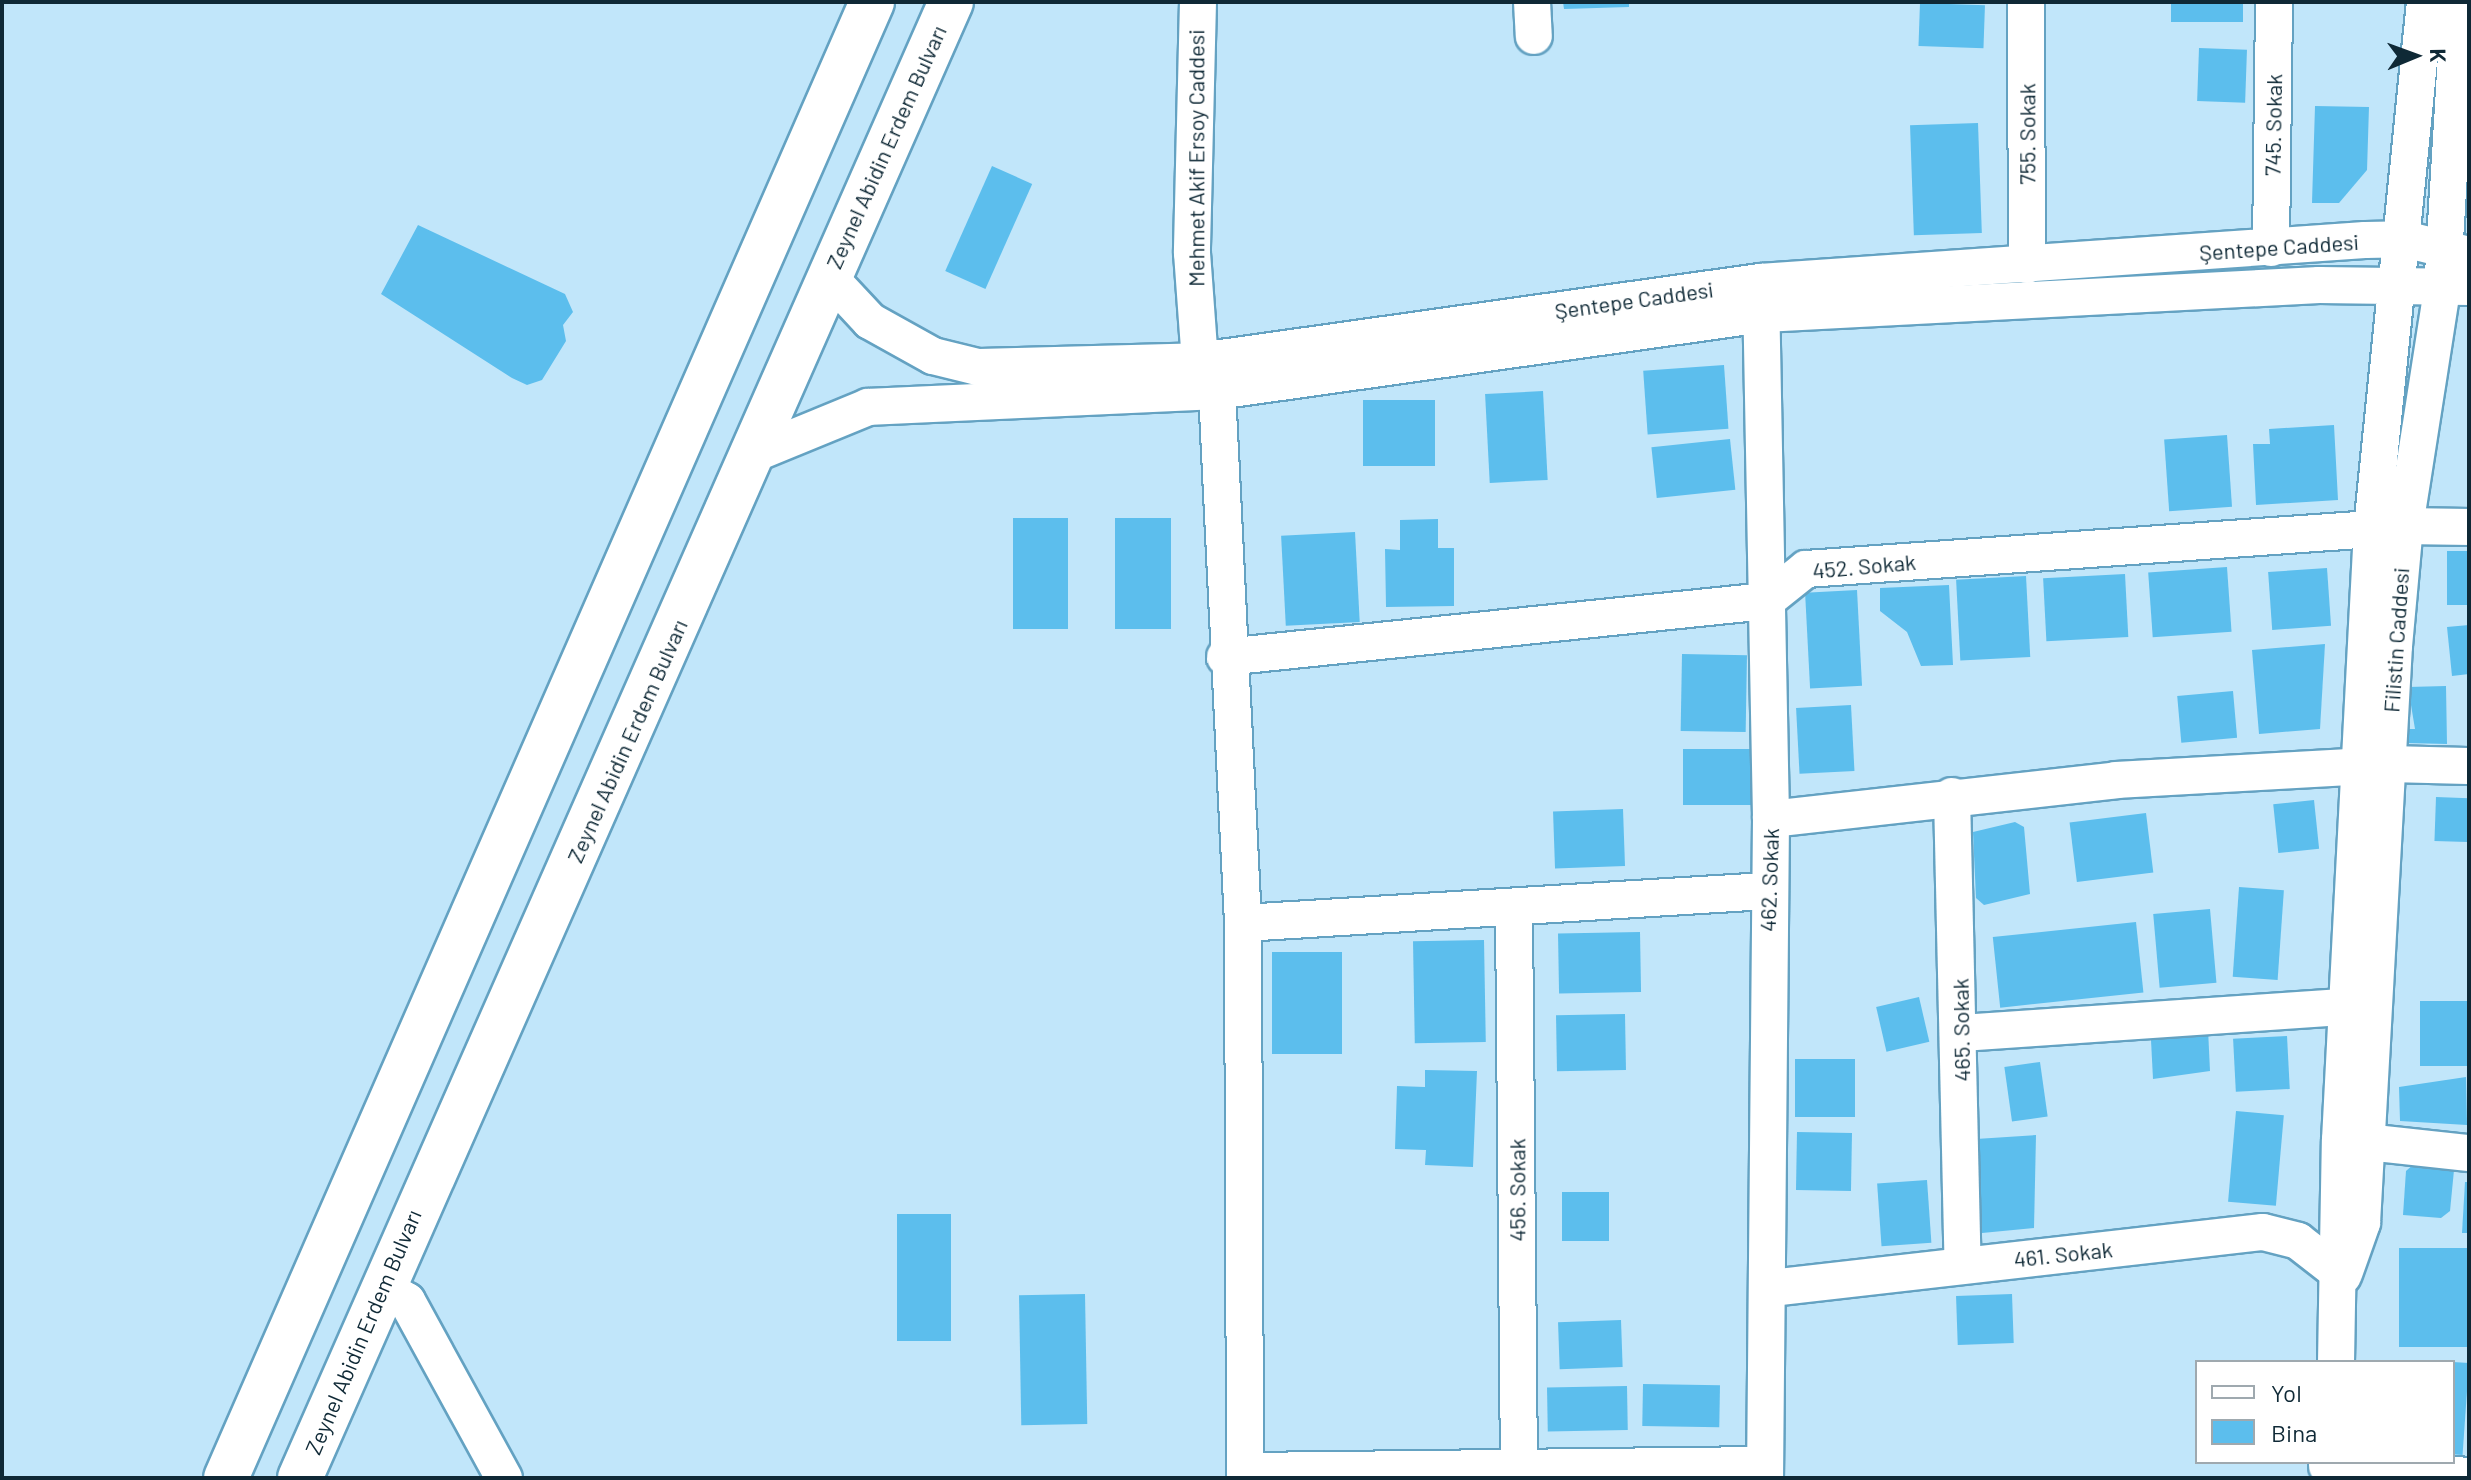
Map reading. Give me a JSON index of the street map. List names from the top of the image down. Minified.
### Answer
{"streets":{"main road":["Zeynel Abidin Erdem Bulvarı"],"street":["745. Sokak","755. Sokak","Mehmet Akif Ersoy Caddesi","Şentepe Caddesi","452. Sokak","Filistin Caddesi","462. Sokak","465. Sokak","456. Sokak","461. Sokak"]},"crossings":[["745. Sokak","Şentepe Caddesi"],["755. Sokak","Şentepe Caddesi"],["Zeynel Abidin Erdem Bulvarı","Şentepe Caddesi"],["Mehmet Akif Ersoy Caddesi","Şentepe Caddesi"],["Şentepe Caddesi","Filistin Caddesi"],["Şentepe Caddesi","462. Sokak"],["452. Sokak","Filistin Caddesi"],["452. Sokak","462. Sokak"],["Filistin Caddesi","461. Sokak"],["462. Sokak","461. Sokak"],["465. Sokak","461. Sokak"]],"legend":["Yol","Bina"],"north":"right"}
